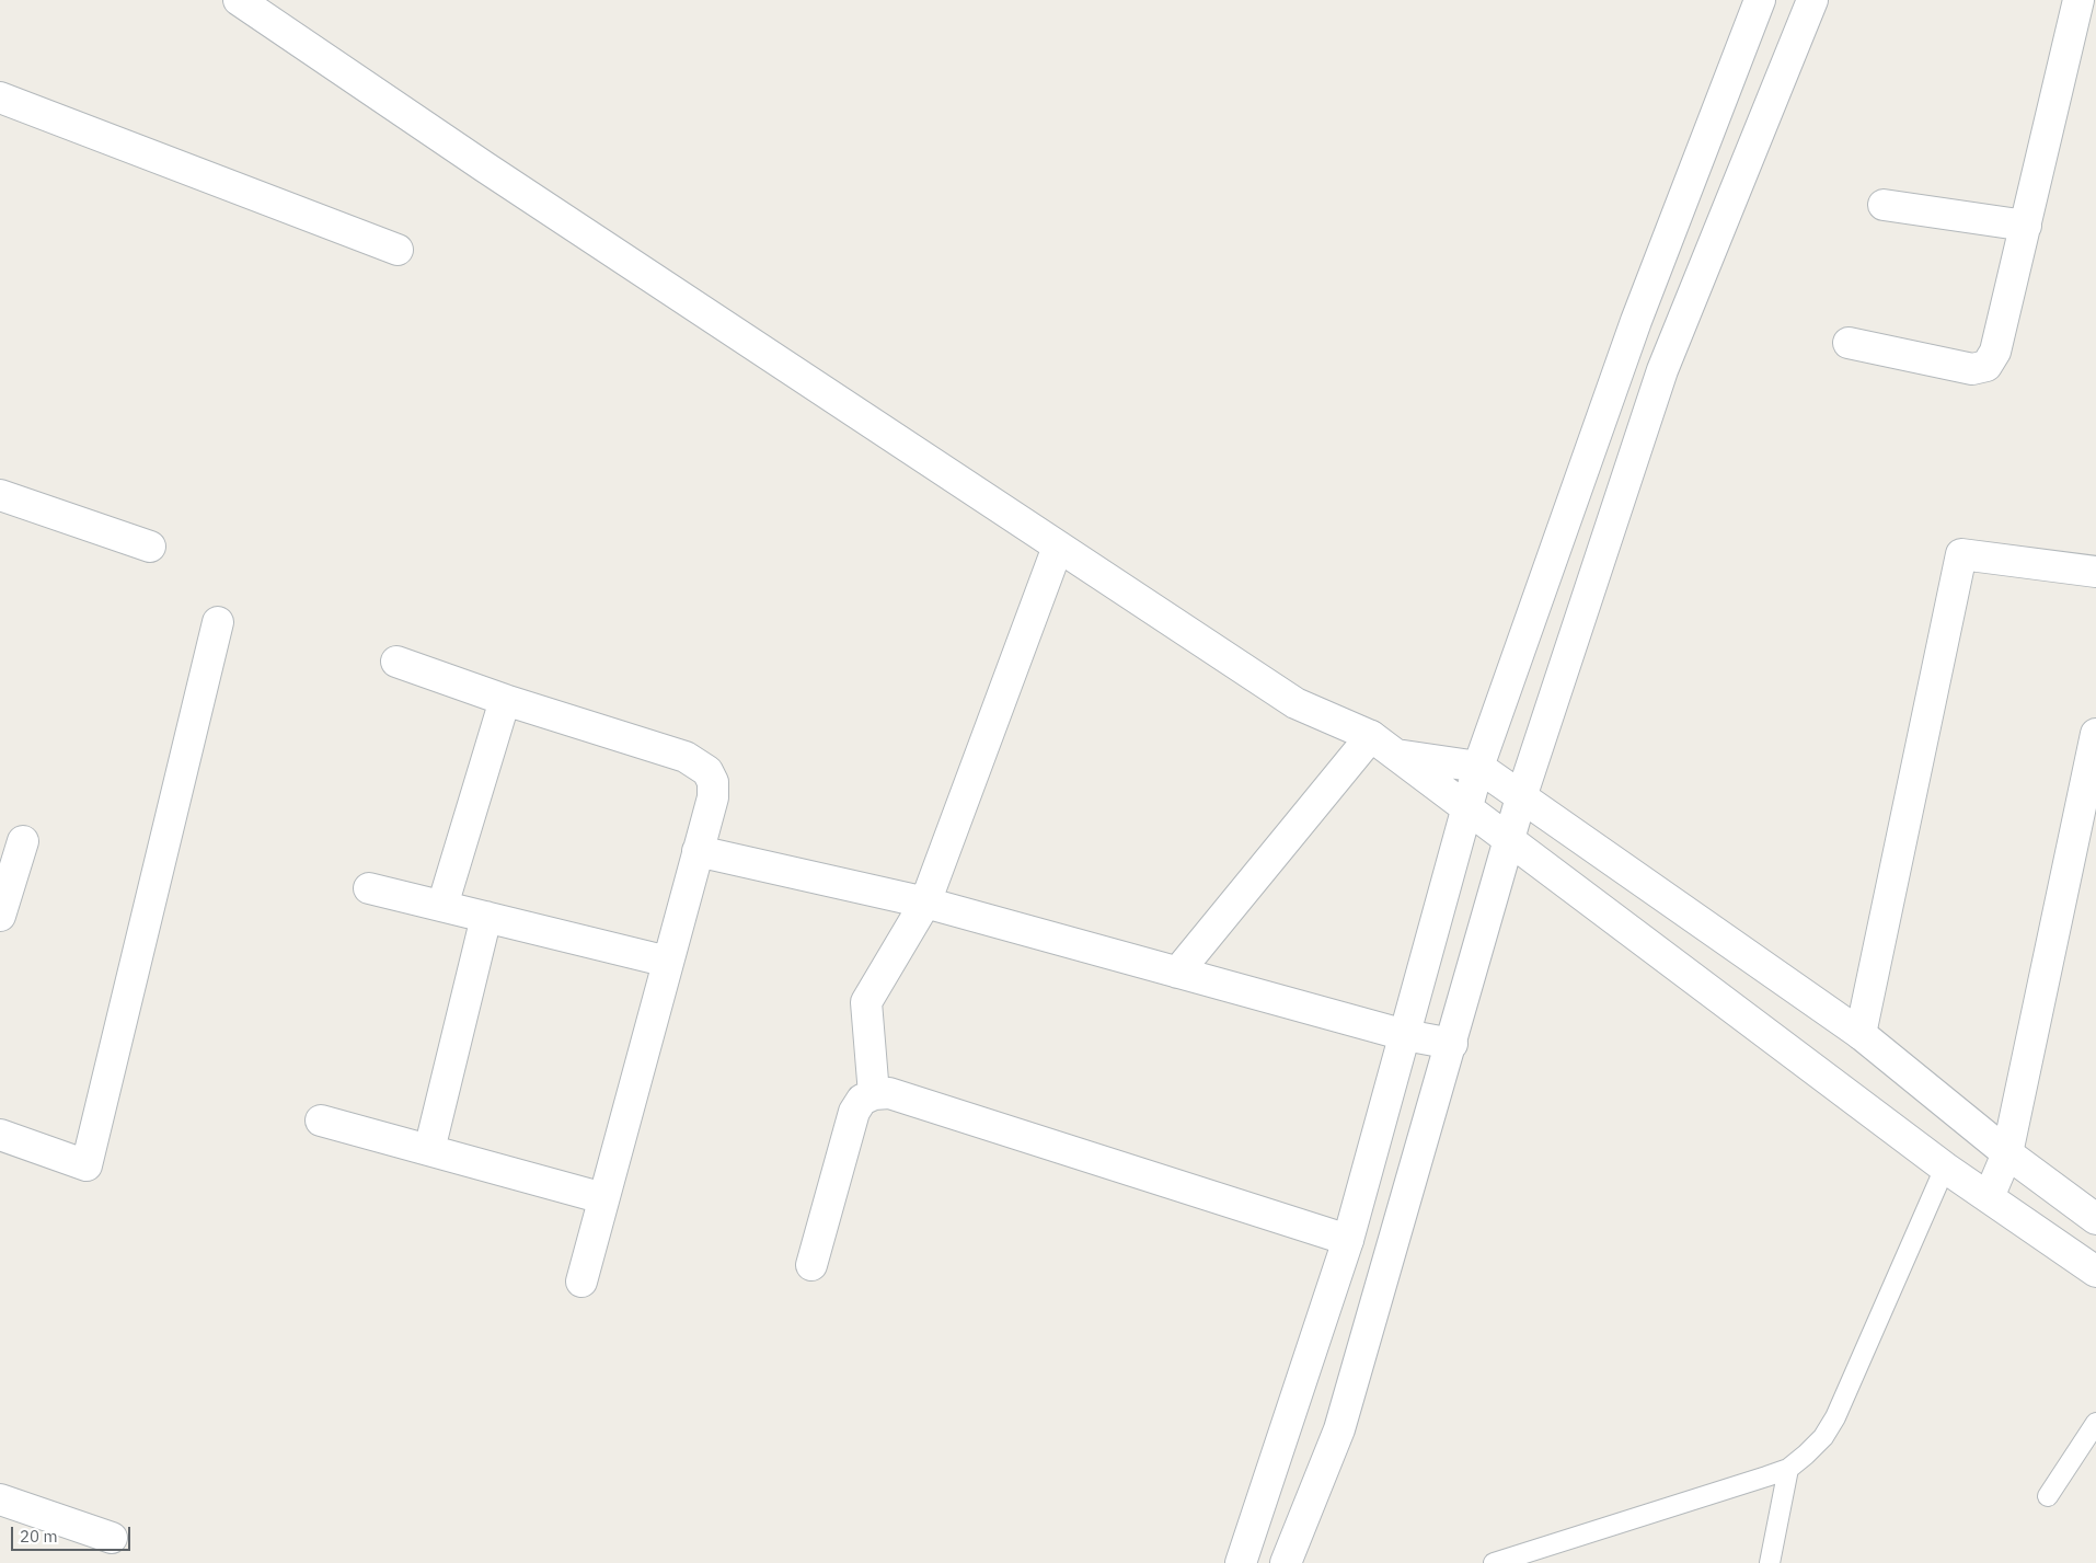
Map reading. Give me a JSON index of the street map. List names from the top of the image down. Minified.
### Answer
{"scale_bar":"20 m"}
